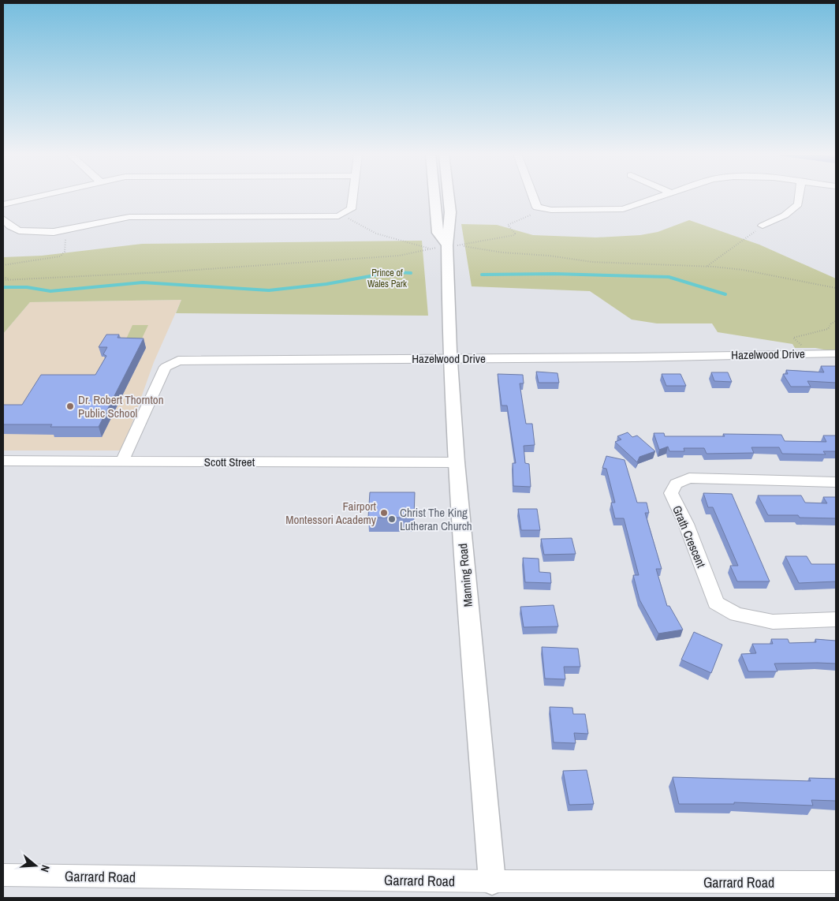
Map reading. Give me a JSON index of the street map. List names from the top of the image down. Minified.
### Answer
{"streets":{"main road":["Manning Road"],"street":["Hazelwood Drive","Scott Street","Grath Crescent","Garrard Road"]},"crossings":[["Hazelwood Drive","Scott Street"],["Hazelwood Drive","Manning Road"],["Scott Street","Manning Road"],["Manning Road","Garrard Road"]],"parks":["Prince of Wales Park"],"places":["Dr. Robert Thornton Public School","Fairport Montessori Academy","Christ The King Lutheran Church"],"north":"right"}
